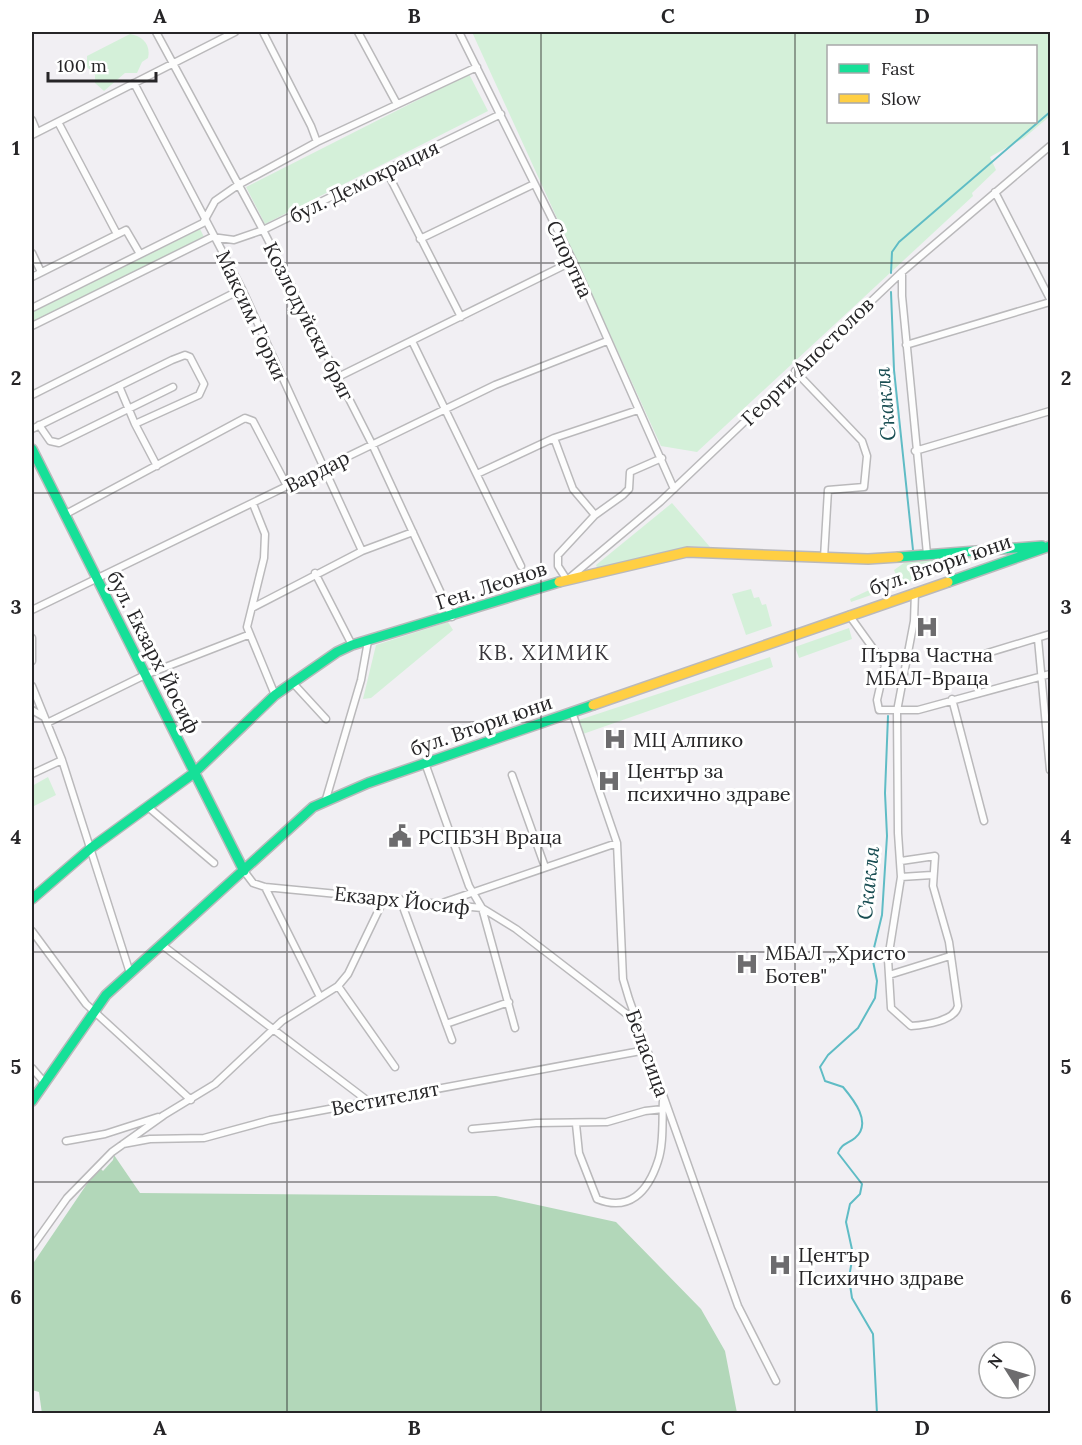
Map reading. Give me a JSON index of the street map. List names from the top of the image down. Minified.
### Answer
{"streets":{"street":["бул. Демокрация","Спортна","Максим Горки","Козлодуйски бряг","Георги Апостолов","Вардар","бул. Втори юни","Ген. Леонов","бул. Екзарх Йосиф","Екзарх Йосиф","Беласица","Вестителят"]},"crossings":[["бул. Демокрация","Спортна"],["бул. Демокрация","Максим Горки"],["бул. Демокрация","Козлодуйски бряг"],["Спортна","Георги Апостолов"],["Спортна","Вардар"],["Максим Горки","Вардар"],["Козлодуйски бряг","Вардар"],["Козлодуйски бряг","Ген. Леонов"],["Георги Апостолов","Ген. Леонов"],["Вардар","бул. Екзарх Йосиф"],["бул. Втори юни","Ген. Леонов"],["бул. Втори юни","бул. Екзарх Йосиф"],["бул. Втори юни","Беласица"],["Ген. Леонов","бул. Екзарх Йосиф"],["Екзарх Йосиф","Беласица"],["Беласица","Вестителят"]],"districts":["КВ. ХИМИК"],"water":["Скакля"],"places":{"hospital":["Първа Частна МБАЛ-Враца","МЦ Алпико","Център за психично здраве","МБАЛ „Христо Ботев\"","Център Психично здраве"],"public building":["РСПБЗН Враца"]},"legend":["Fast","Slow"],"scale_bar":"100 m","north":"top left","grid":{"columns":["A","B","C","D"],"rows":["1","2","3","4","5","6"]}}
